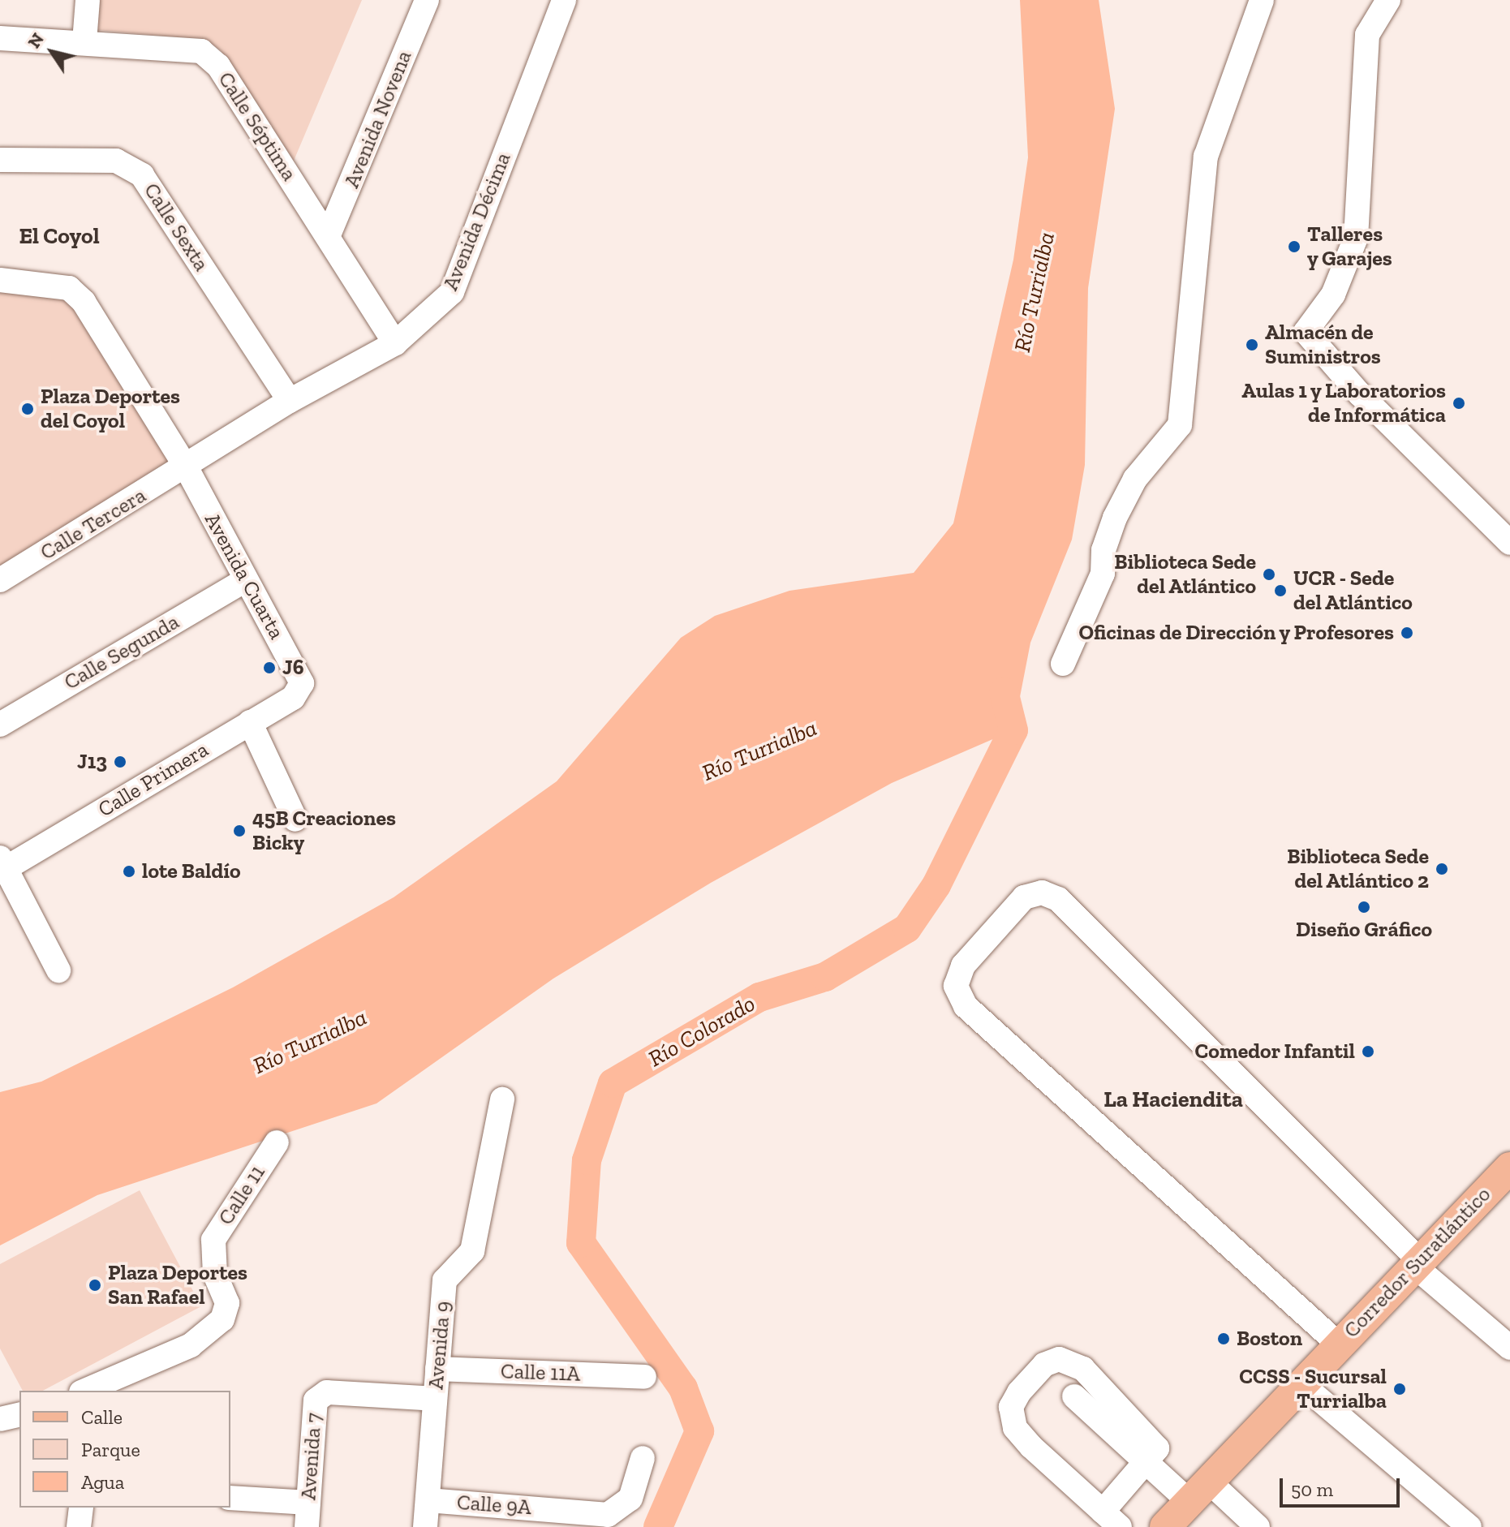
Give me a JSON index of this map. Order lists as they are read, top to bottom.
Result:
{
  "streets": {
    "main road": ["Corredor Suratlántico"],
    "street": [
      "Avenida Novena",
      "Calle Séptima",
      "Avenida Décima",
      "Calle Sexta",
      "Calle Tercera",
      "Avenida Cuarta",
      "Calle Segunda",
      "Calle Primera",
      "Calle 11",
      "Avenida 9",
      "Calle 11A",
      "Avenida 7",
      "Calle 9A"
    ]
  },
  "crossings": [
    ["Avenida Novena", "Calle Séptima"],
    ["Calle Séptima", "Avenida Décima"],
    ["Avenida Décima", "Calle Sexta"],
    ["Avenida Décima", "Calle Tercera"],
    ["Avenida Décima", "Avenida Cuarta"],
    ["Calle Tercera", "Avenida Cuarta"],
    ["Avenida Cuarta", "Calle Segunda"],
    ["Avenida Cuarta", "Calle Primera"],
    ["Avenida 9", "Calle 11A"],
    ["Avenida 9", "Avenida 7"],
    ["Avenida 9", "Calle 9A"]
  ],
  "districts": ["El Coyol", "La Haciendita"],
  "water": ["Río Turrialba", "Río Colorado"],
  "places": [
    "Talleres y Garajes",
    "Almacén de Suministros",
    "Aulas 1 y Laboratorios de Informática",
    "Plaza Deportes del Coyol",
    "Biblioteca Sede del Atlántico",
    "UCR - Sede del Atlántico",
    "Oficinas de Dirección y Profesores",
    "J6",
    "J13",
    "45B Creaciones Bicky",
    "Biblioteca Sede del Atlántico 2",
    "lote Baldío",
    "Diseño Gráfico",
    "Comedor Infantil",
    "Plaza Deportes San Rafael",
    "Boston",
    "CCSS - Sucursal Turrialba"
  ],
  "legend": ["Calle", "Parque", "Agua"],
  "scale_bar": "50 m",
  "north": "top left"
}
